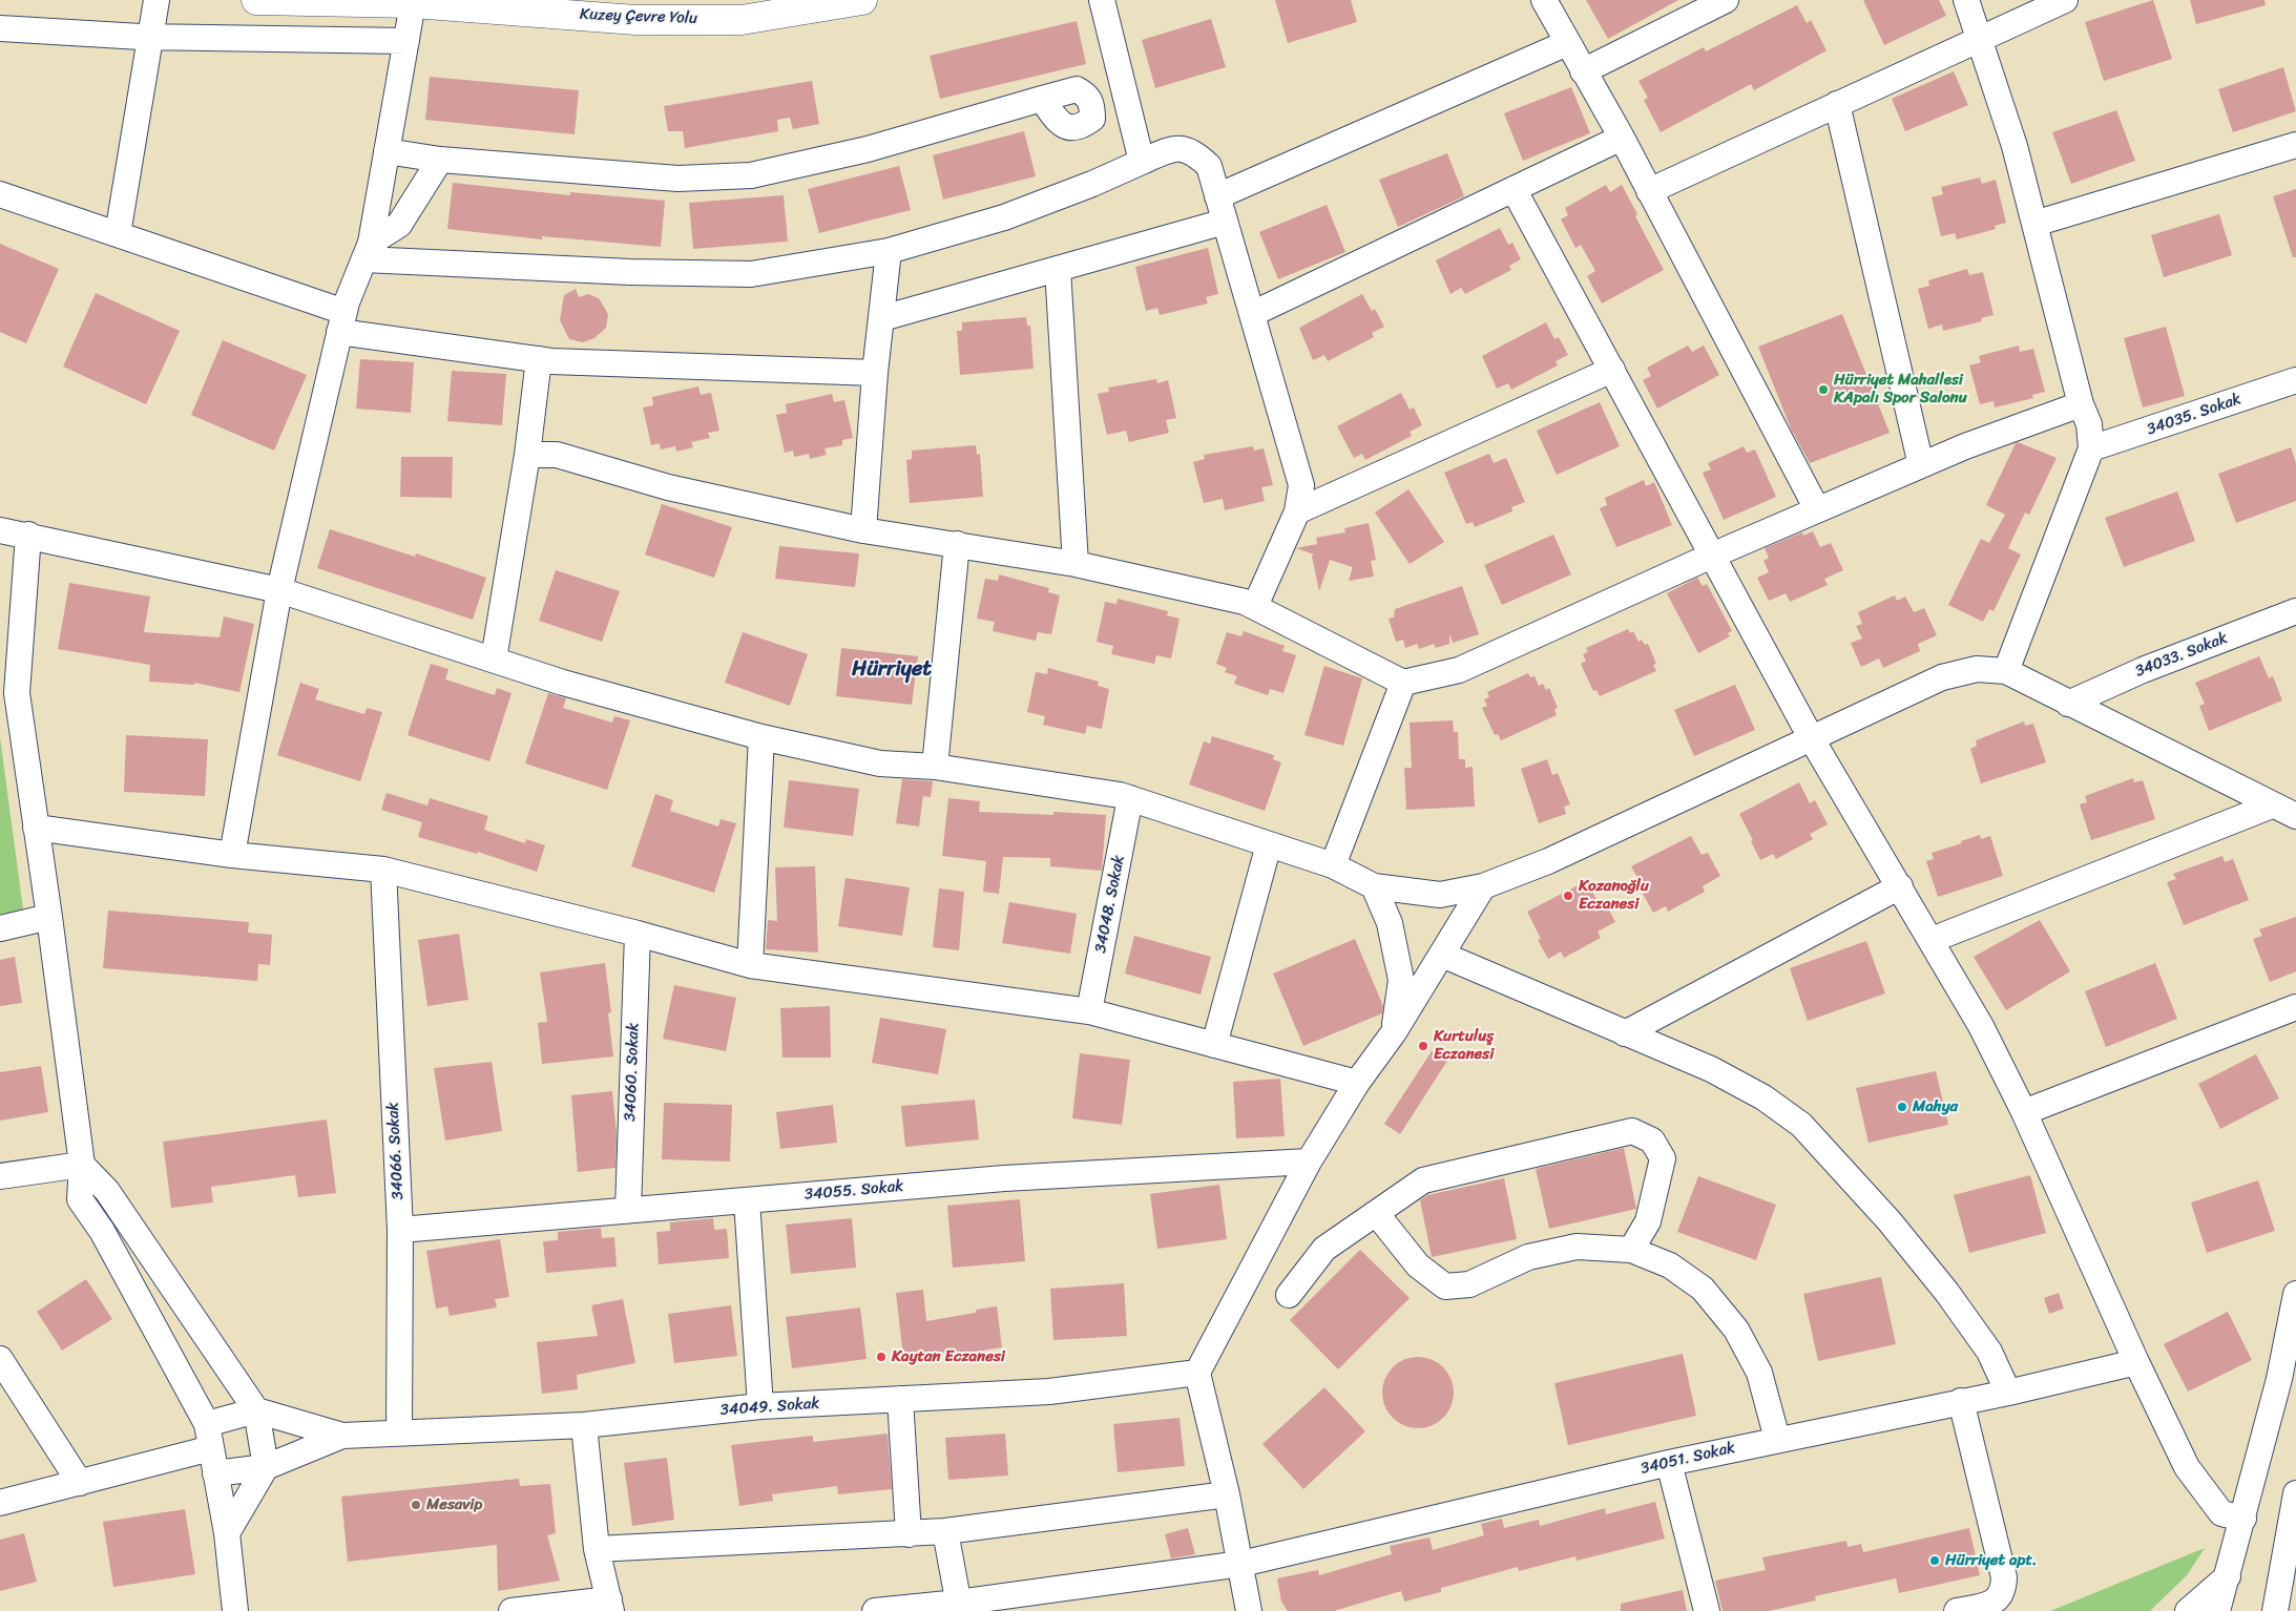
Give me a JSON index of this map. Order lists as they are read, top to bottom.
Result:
{
  "streets": {
    "main road": ["Kuzey Çevre Yolu"],
    "street": [
      "34035. Sokak",
      "34033. Sokak",
      "34048. Sokak",
      "34060. Sokak",
      "34066. Sokak",
      "34055. Sokak",
      "34049. Sokak",
      "34051. Sokak"
    ]
  },
  "crossings": [
    ["34060. Sokak", "34055. Sokak"],
    ["34066. Sokak", "34055. Sokak"],
    ["34066. Sokak", "34049. Sokak"]
  ],
  "districts": ["Hürriyet"],
  "places": [
    "Hürriyet Mahallesi KApalı Spor Salonu",
    "Kozanoğlu Eczanesi",
    "Kurtuluş Eczanesi",
    "Mahya",
    "Kaytan Eczanesi",
    "Mesavip",
    "Hürriyet apt."
  ]
}
